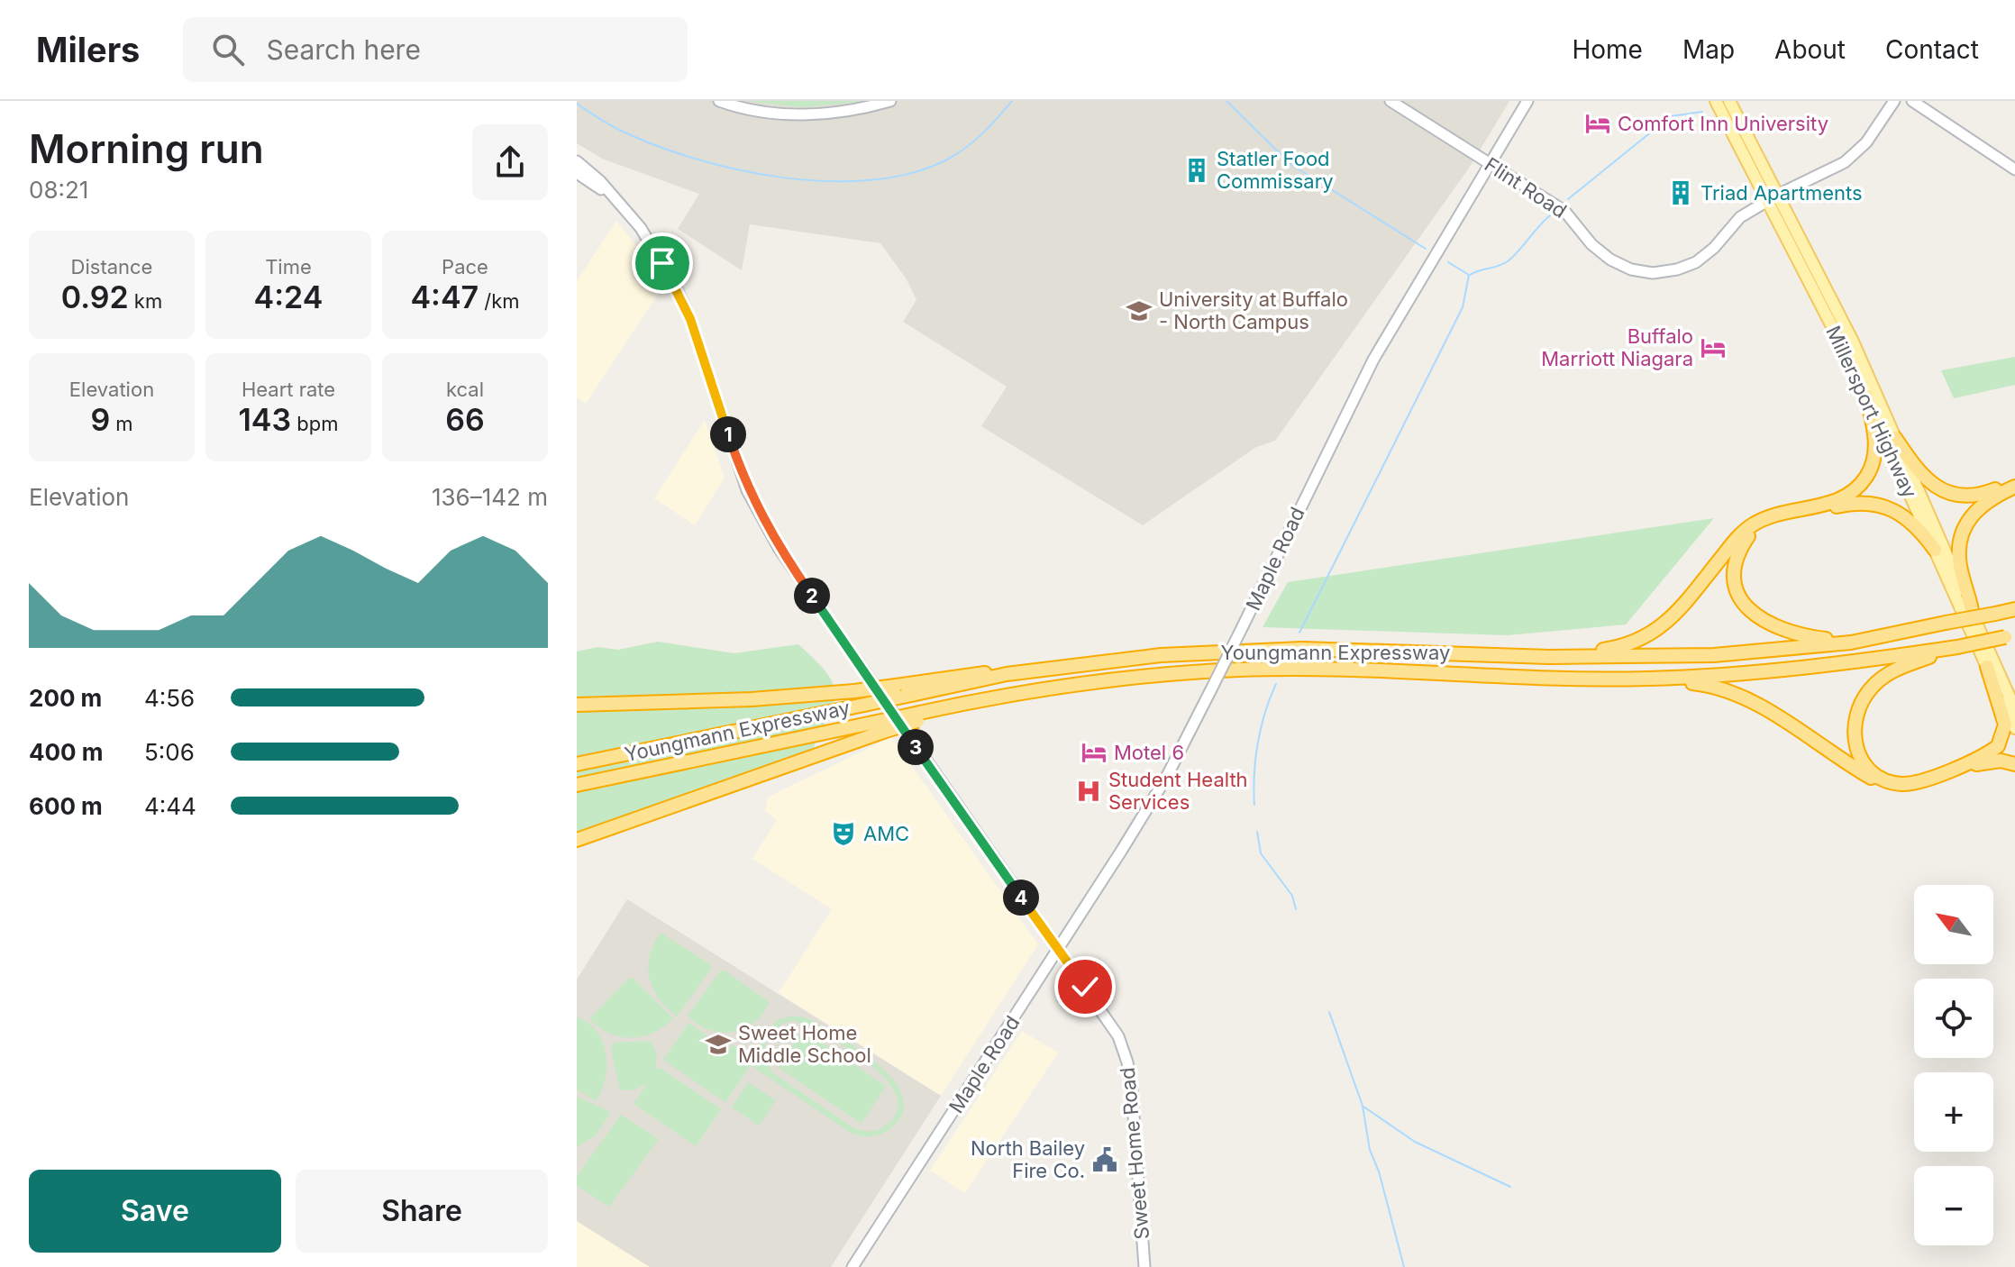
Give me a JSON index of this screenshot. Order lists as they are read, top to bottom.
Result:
{
  "streets": {
    "highway": ["Youngmann Expressway"],
    "main road": [
      "Flint Road",
      "Millersport Highway",
      "Maple Road",
      "Sweet Home Road"
    ]
  },
  "crossings": [
    ["Flint Road", "Millersport Highway"],
    ["Flint Road", "Maple Road"],
    ["Maple Road", "Sweet Home Road"]
  ],
  "places": {
    "hotel": ["Comfort Inn University", "Buffalo Marriott Niagara", "Motel 6"],
    "building": ["Statler Food Commissary", "Triad Apartments"],
    "school or university": ["University at Buffalo - North Campus", "Sweet Home Middle School"],
    "hospital": ["Student Health Services"],
    "theatre": ["AMC"],
    "public building": ["North Bailey Fire Co."]
  },
  "north": "top left",
  "page": {
    "header": "Milers",
    "search": "Search here",
    "nav": [
      "Home",
      "Map",
      "About",
      "Contact"
    ],
    "heading": ["Morning run", "08:21"],
    "stats": [
      ["Distance", "0.92 km"],
      ["Time", "4:24"],
      ["Pace", "4:47 /km"],
      ["Elevation", "9 m"],
      ["Heart rate", "143 bpm"],
      ["kcal", "66"]
    ],
    "pins": [
      "1",
      "2",
      "3",
      "4"
    ],
    "chart": ["Elevation", "136–142 m"],
    "list": [
      {
        "name": "200 m",
        "note": "4:56"
      },
      {
        "name": "400 m",
        "note": "5:06"
      },
      {
        "name": "600 m",
        "note": "4:44"
      }
    ],
    "map_buttons": ["+", "−"],
    "buttons": ["Save", "Share"]
  }
}
